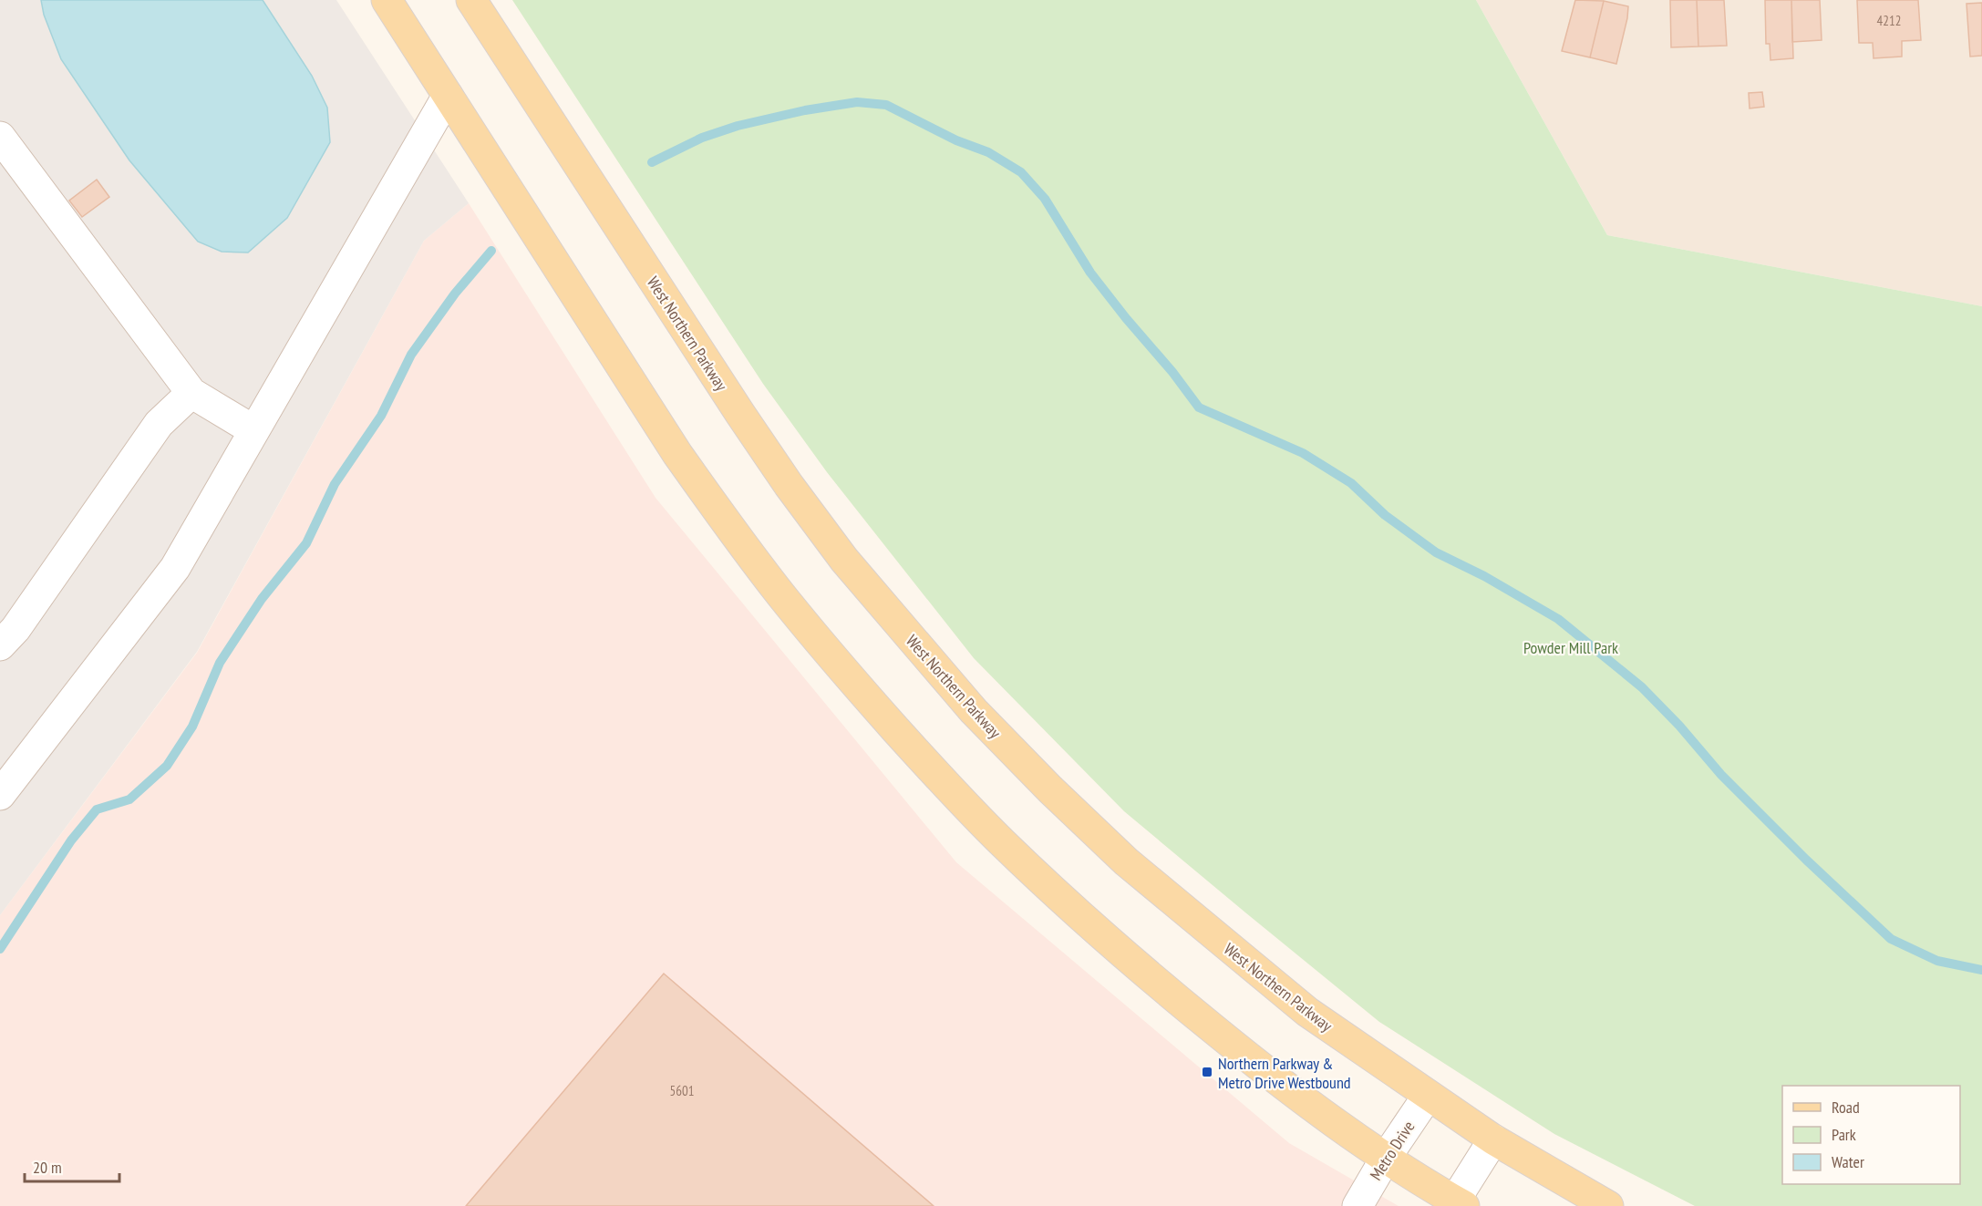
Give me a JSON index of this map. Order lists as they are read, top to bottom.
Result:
{
  "streets": {
    "main road": ["West Northern Parkway"],
    "street": ["Metro Drive"]
  },
  "crossings": [
    ["West Northern Parkway", "Metro Drive"]
  ],
  "parks": ["Powder Mill Park"],
  "places": {
    "transit": ["Northern Parkway & Metro Drive Westbound"]
  },
  "house_numbers": ["4212", "5601"],
  "legend": ["Road", "Park", "Water"],
  "scale_bar": "20 m"
}
